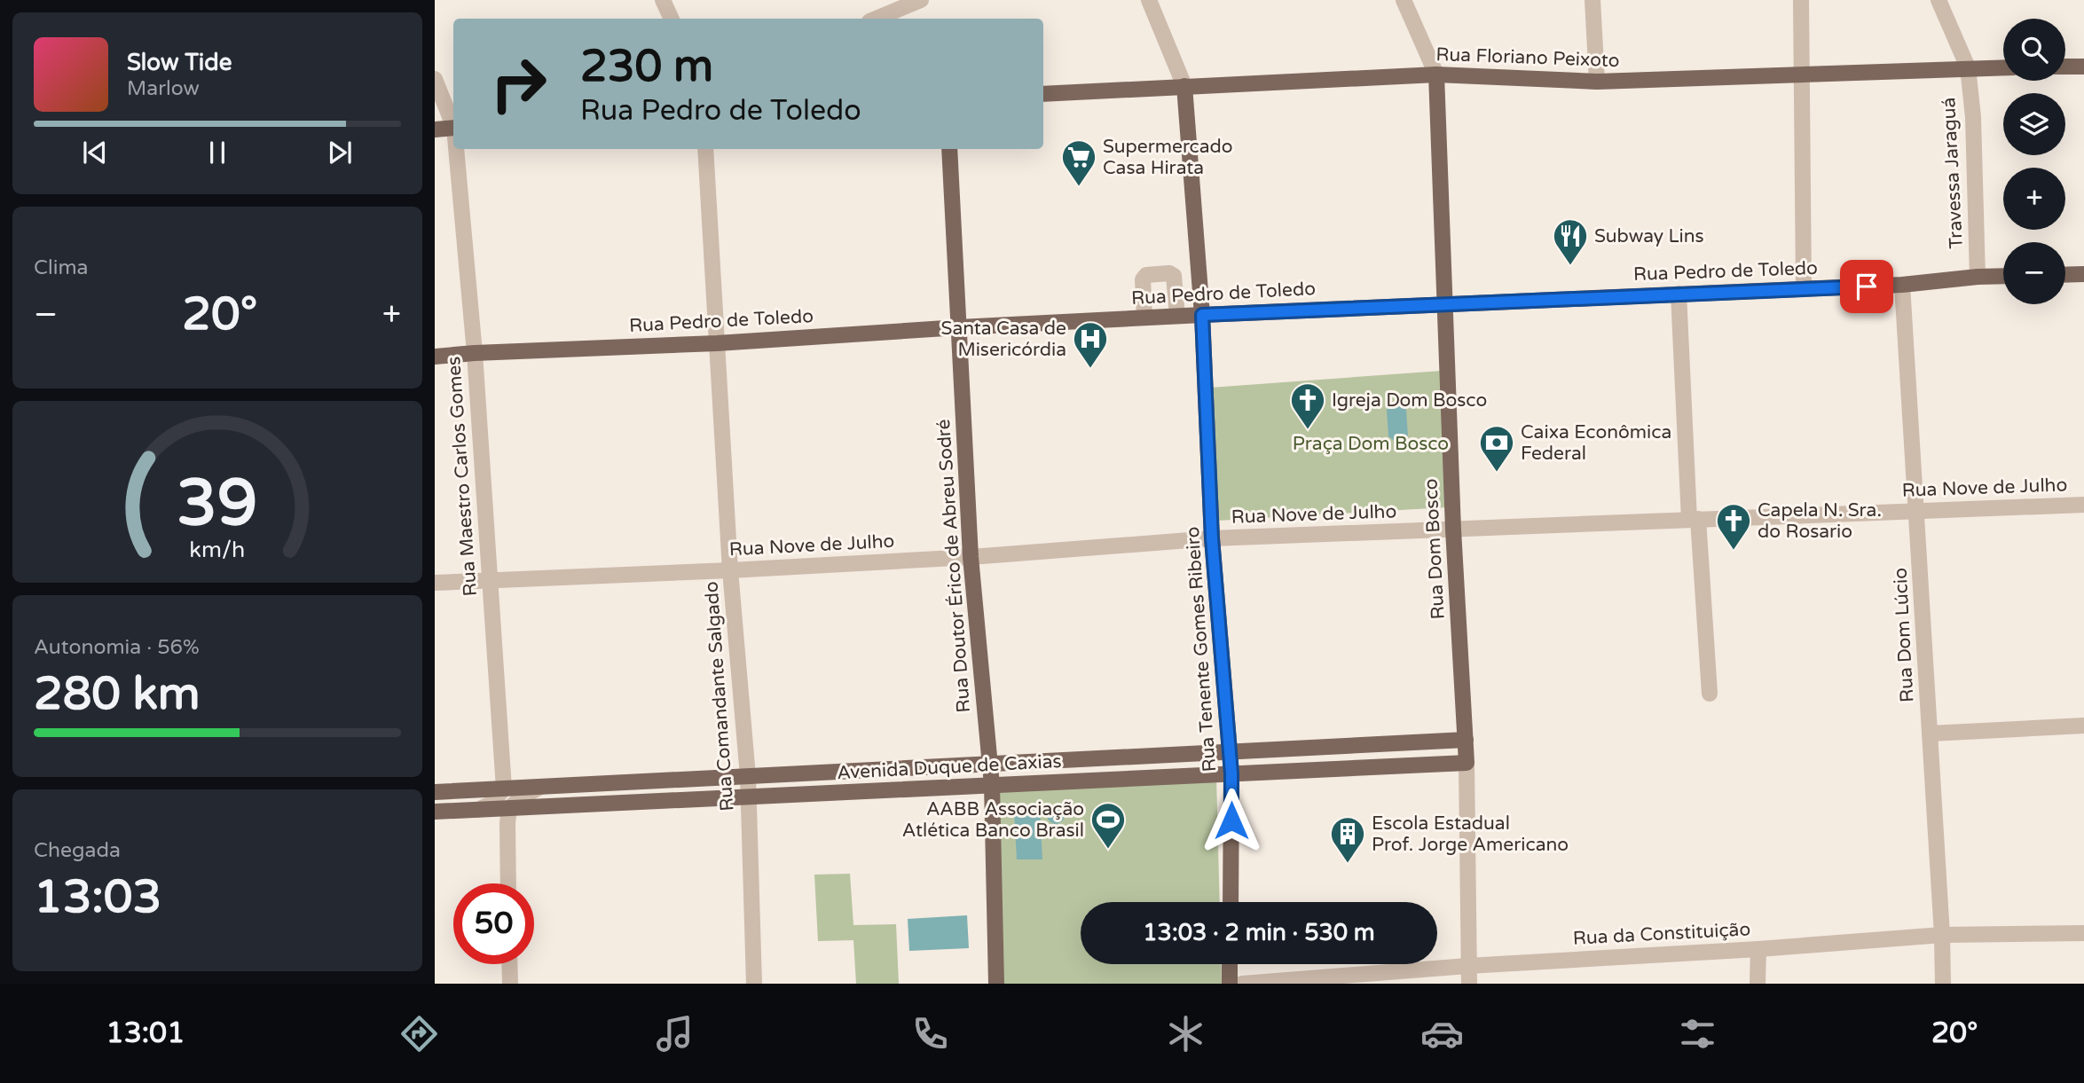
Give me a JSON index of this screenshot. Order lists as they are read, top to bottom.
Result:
{
  "streets": {
    "main road": [
      "Rua Floriano Peixoto",
      "Rua Pedro de Toledo",
      "Rua Dom Bosco",
      "Rua Doutor Érico de Abreu Sodré",
      "Rua Tenente Gomes Ribeiro",
      "Avenida Duque de Caxias"
    ],
    "street": [
      "Travessa Jaraguá",
      "Rua Maestro Carlos Gomes",
      "Rua Nove de Julho",
      "Rua Dom Lúcio",
      "Rua Comandante Salgado",
      "Rua da Constituição"
    ]
  },
  "crossings": [
    ["Rua Floriano Peixoto", "Travessa Jaraguá"],
    ["Rua Floriano Peixoto", "Rua Dom Bosco"],
    ["Rua Floriano Peixoto", "Rua Tenente Gomes Ribeiro"],
    ["Travessa Jaraguá", "Rua Pedro de Toledo"],
    ["Rua Pedro de Toledo", "Rua Maestro Carlos Gomes"],
    ["Rua Pedro de Toledo", "Rua Dom Bosco"],
    ["Rua Pedro de Toledo", "Rua Doutor Érico de Abreu Sodré"],
    ["Rua Pedro de Toledo", "Rua Dom Lúcio"],
    ["Rua Pedro de Toledo", "Rua Tenente Gomes Ribeiro"],
    ["Rua Pedro de Toledo", "Rua Comandante Salgado"],
    ["Rua Maestro Carlos Gomes", "Rua Nove de Julho"],
    ["Rua Maestro Carlos Gomes", "Avenida Duque de Caxias"],
    ["Rua Nove de Julho", "Rua Dom Bosco"],
    ["Rua Nove de Julho", "Rua Doutor Érico de Abreu Sodré"],
    ["Rua Nove de Julho", "Rua Dom Lúcio"],
    ["Rua Nove de Julho", "Rua Tenente Gomes Ribeiro"],
    ["Rua Nove de Julho", "Rua Comandante Salgado"],
    ["Rua Dom Bosco", "Avenida Duque de Caxias"],
    ["Rua Dom Bosco", "Rua da Constituição"],
    ["Rua Doutor Érico de Abreu Sodré", "Avenida Duque de Caxias"],
    ["Rua Dom Lúcio", "Rua da Constituição"],
    ["Rua Tenente Gomes Ribeiro", "Avenida Duque de Caxias"],
    ["Rua Comandante Salgado", "Avenida Duque de Caxias"]
  ],
  "parks": ["Praça Dom Bosco"],
  "places": {
    "supermarket": ["Supermercado Casa Hirata"],
    "restaurant": ["Subway Lins"],
    "hospital": ["Santa Casa de Misericórdia"],
    "church": ["Igreja Dom Bosco", "Capela N. Sra. do Rosario"],
    "bank": ["Caixa Econômica Federal"],
    "sports": ["AABB Associação Atlética Banco Brasil"],
    "building": ["Escola Estadual Prof. Jorge Americano"]
  },
  "page": {
    "map_buttons": ["+", "−"],
    "turn": ["230 m", "Rua Pedro de Toledo"],
    "song": ["Slow Tide", "Marlow"],
    "tile": [
      "Clima",
      ["Autonomia · 56%", "280 km"],
      ["Chegada", "13:03"]
    ],
    "heat": ["−", "20°", "+"],
    "limit": "50",
    "trip": "13:03 · 2 min · 530 m",
    "tabs": ["13:01", "20°"],
    "gauge": ["39", "km/h"]
  }
}
